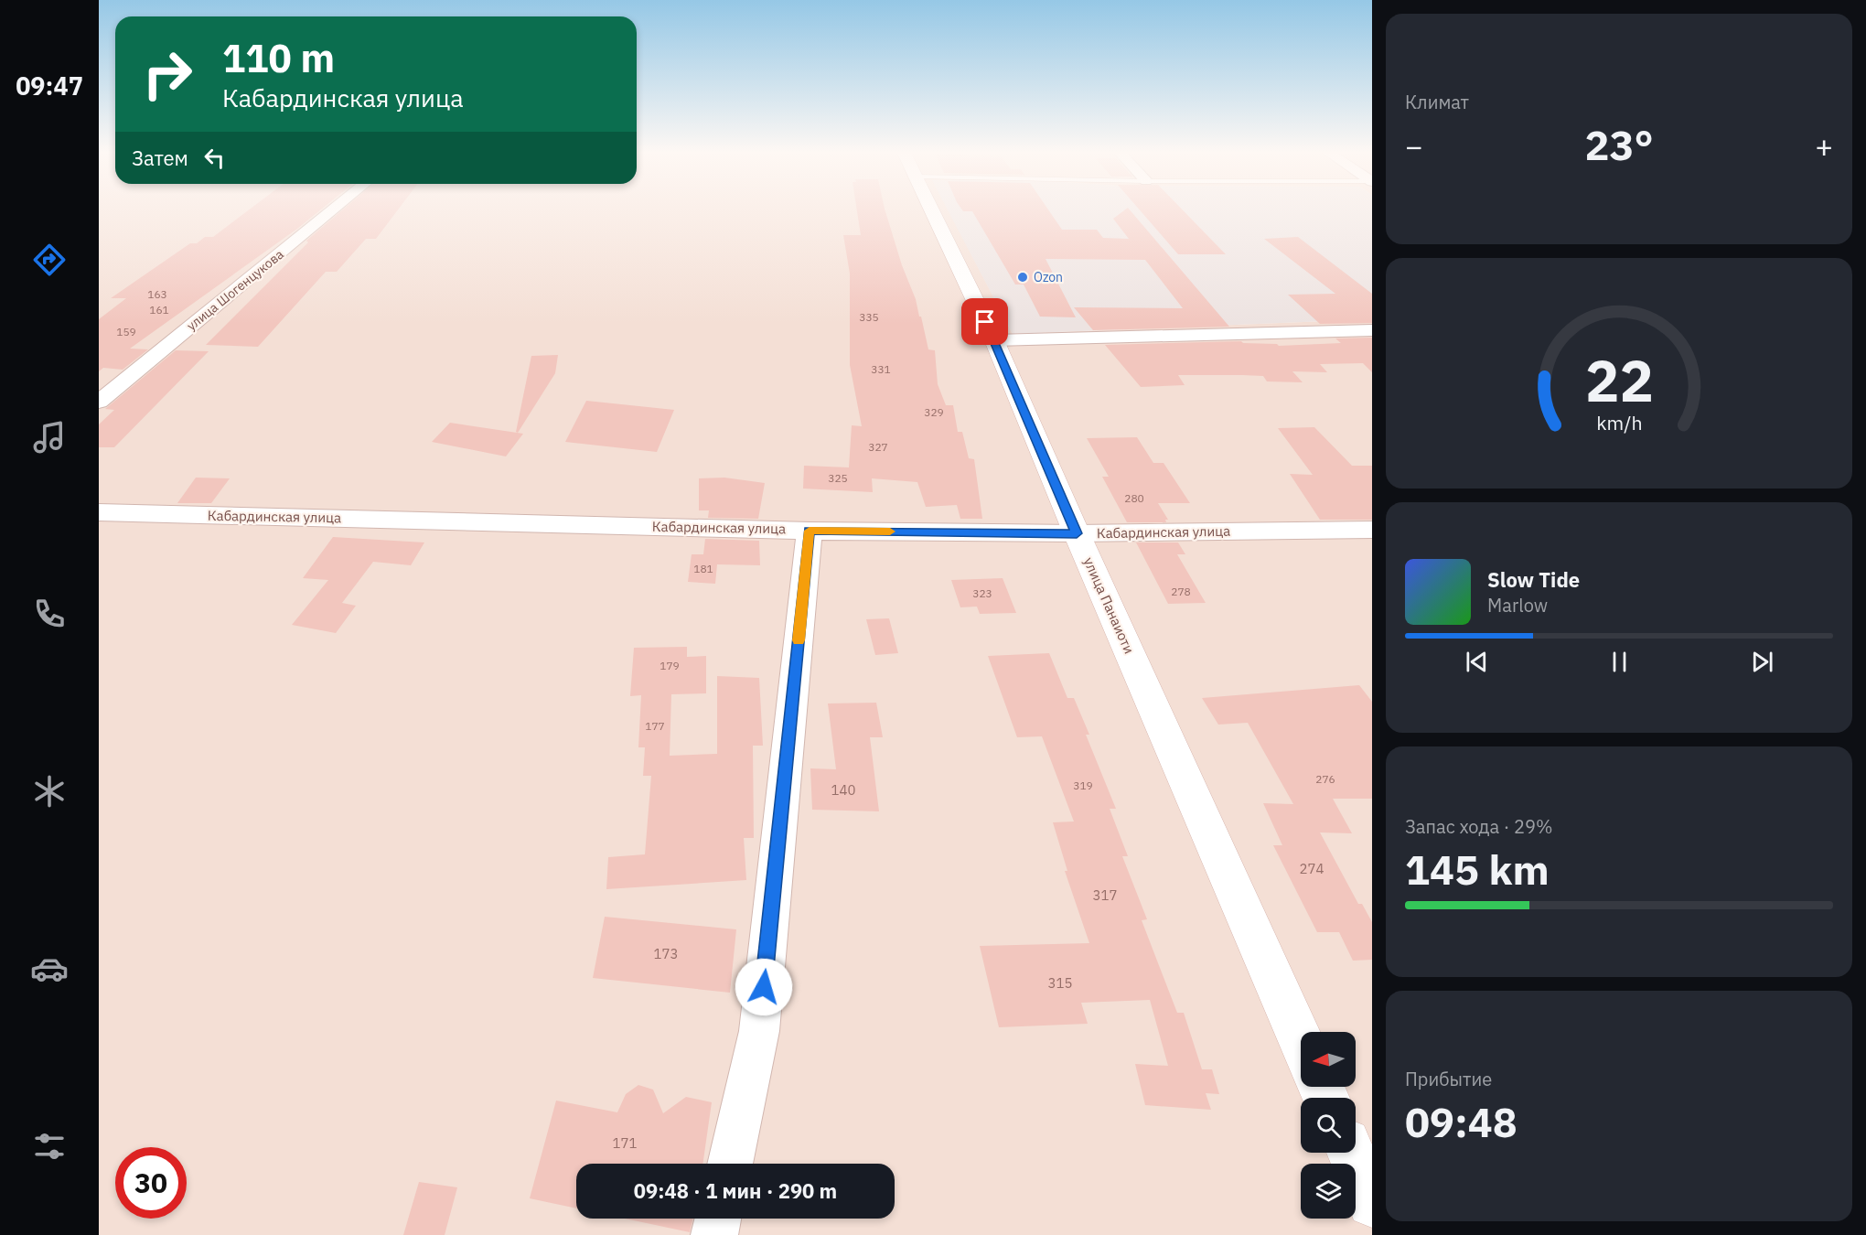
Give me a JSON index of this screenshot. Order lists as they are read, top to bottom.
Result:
{
  "streets": {
    "street": ["улица Шогенцукова", "Кабардинская улица", "улица Панаиоти"]
  },
  "crossings": [
    ["Кабардинская улица", "улица Панаиоти"]
  ],
  "places": ["Ozon"],
  "house_numbers": [
    "163",
    "161",
    "335",
    "159",
    "331",
    "329",
    "327",
    "325",
    "280",
    "181",
    "278",
    "323",
    "179",
    "177",
    "276",
    "319",
    "140",
    "274",
    "317",
    "173",
    "315",
    "171"
  ],
  "north": "left",
  "page": {
    "tabs": "09:47",
    "tile": [
      "Климат",
      ["Запас хода · 29%", "145 km"],
      ["Прибытие", "09:48"]
    ],
    "turn": ["110 m", "Кабардинская улица"],
    "heat": ["−", "23°", "+"],
    "then": "Затем",
    "song": ["Slow Tide", "Marlow"],
    "limit": "30",
    "trip": "09:48 · 1 мин · 290 m",
    "gauge": ["22", "km/h"]
  }
}
